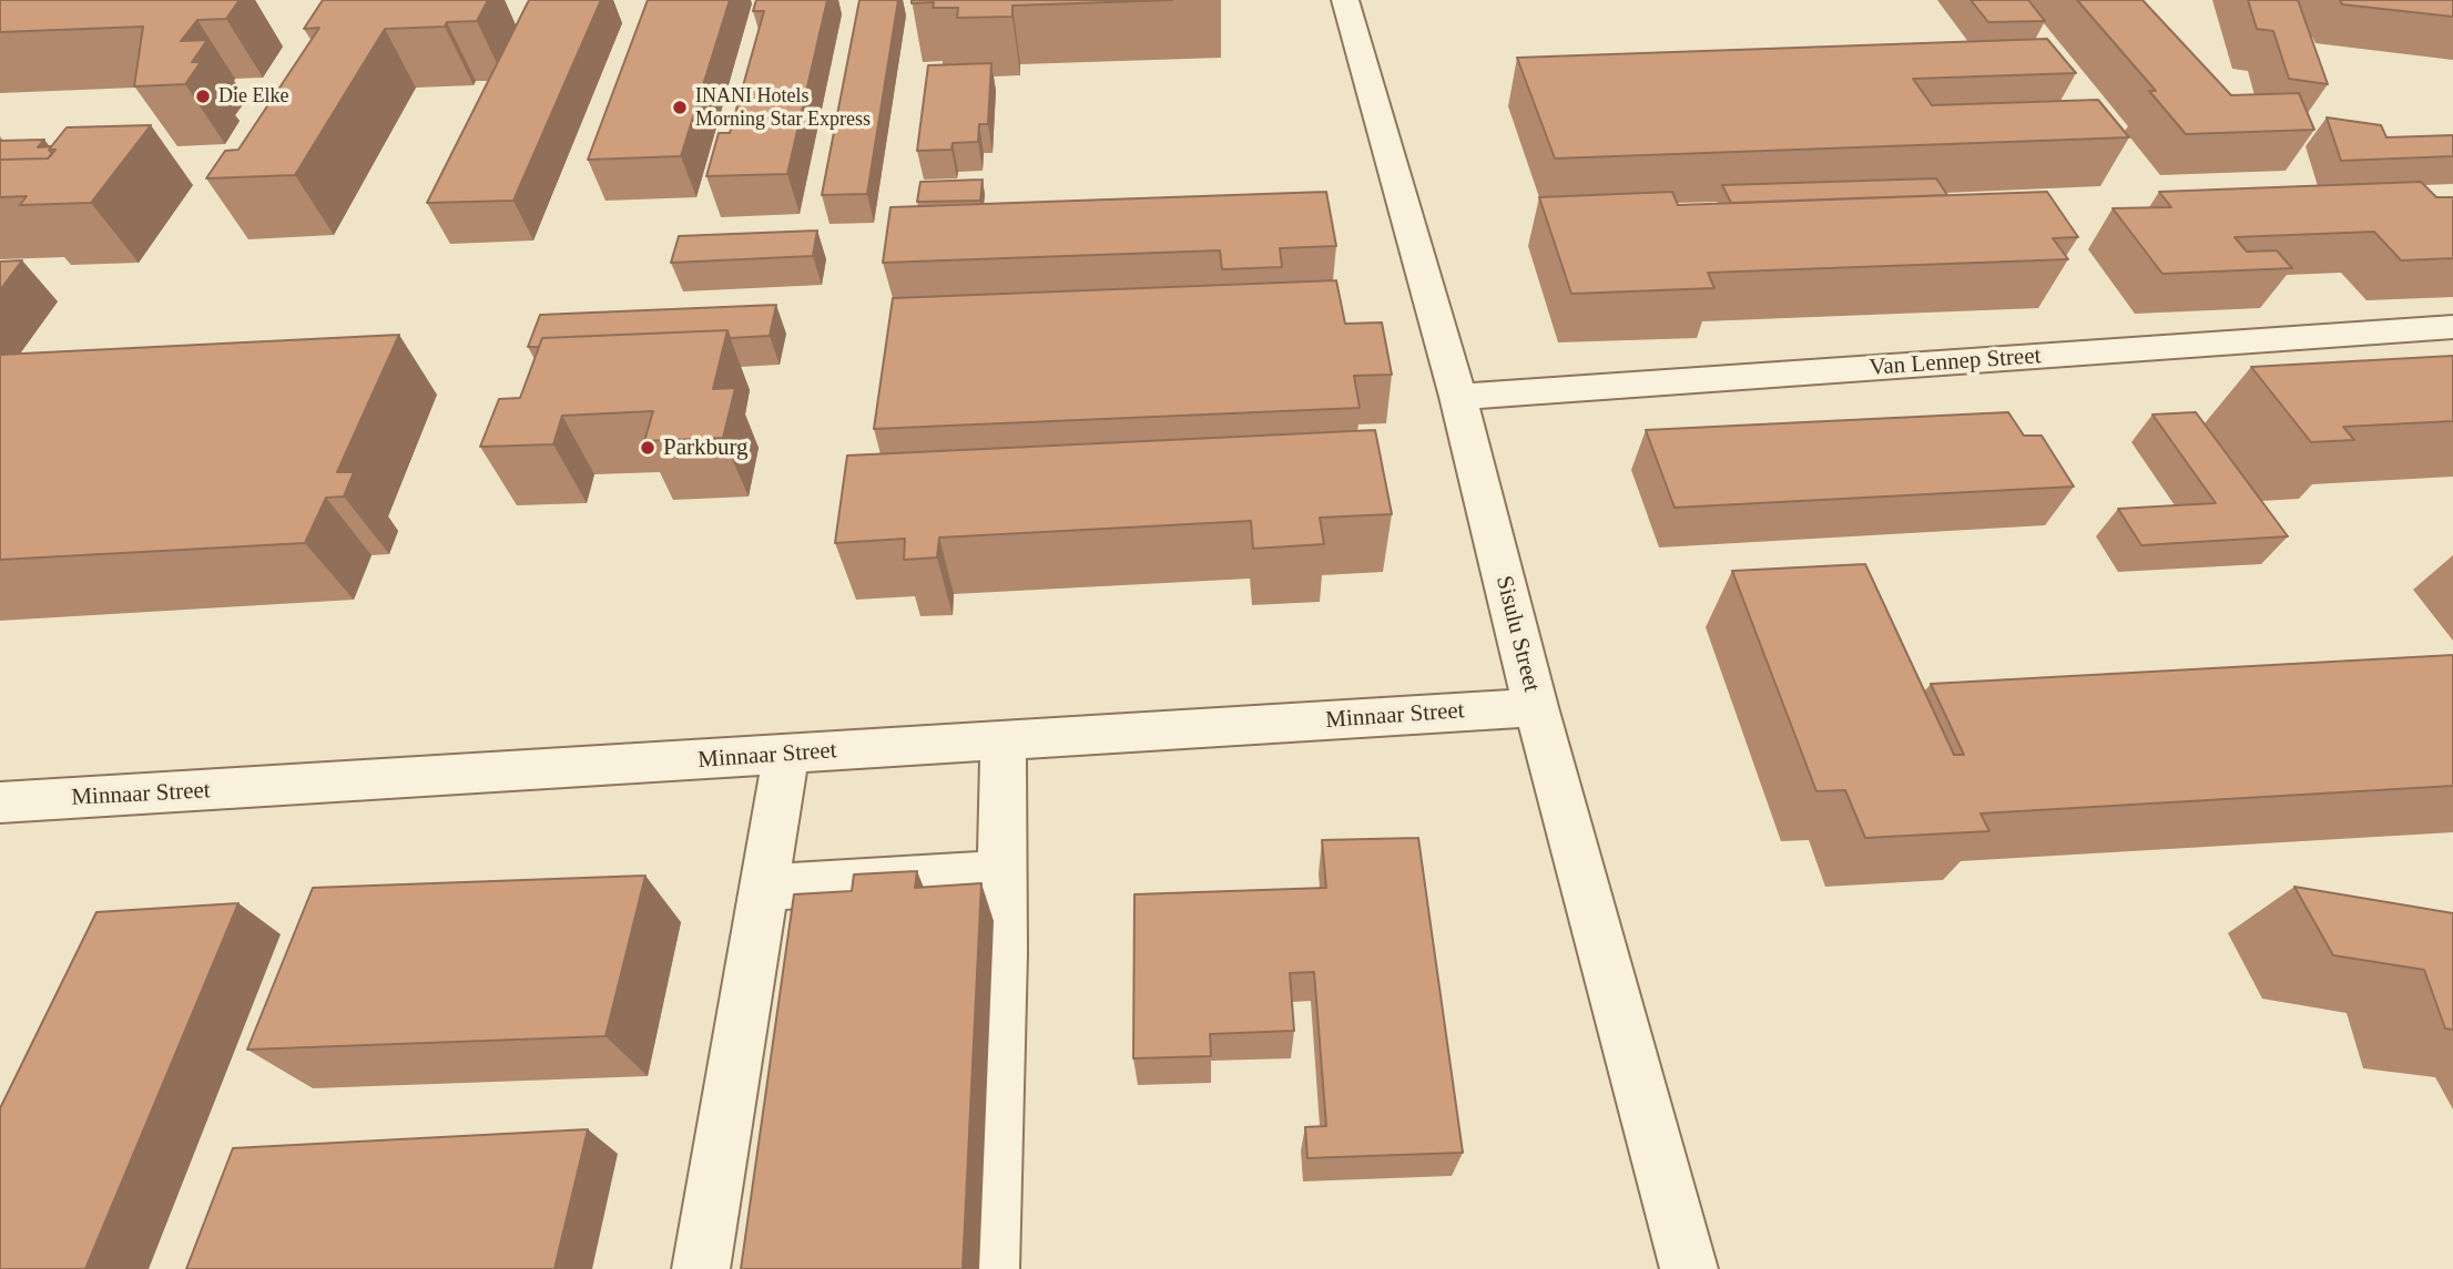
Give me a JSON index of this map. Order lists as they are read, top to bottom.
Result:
{
  "streets": {
    "street": ["Van Lennep Street", "Sisulu Street", "Minnaar Street"]
  },
  "crossings": [
    ["Van Lennep Street", "Sisulu Street"],
    ["Sisulu Street", "Minnaar Street"]
  ],
  "places": ["Die Elke", "INANI Hotels Morning Star Express", "Parkburg"]
}
